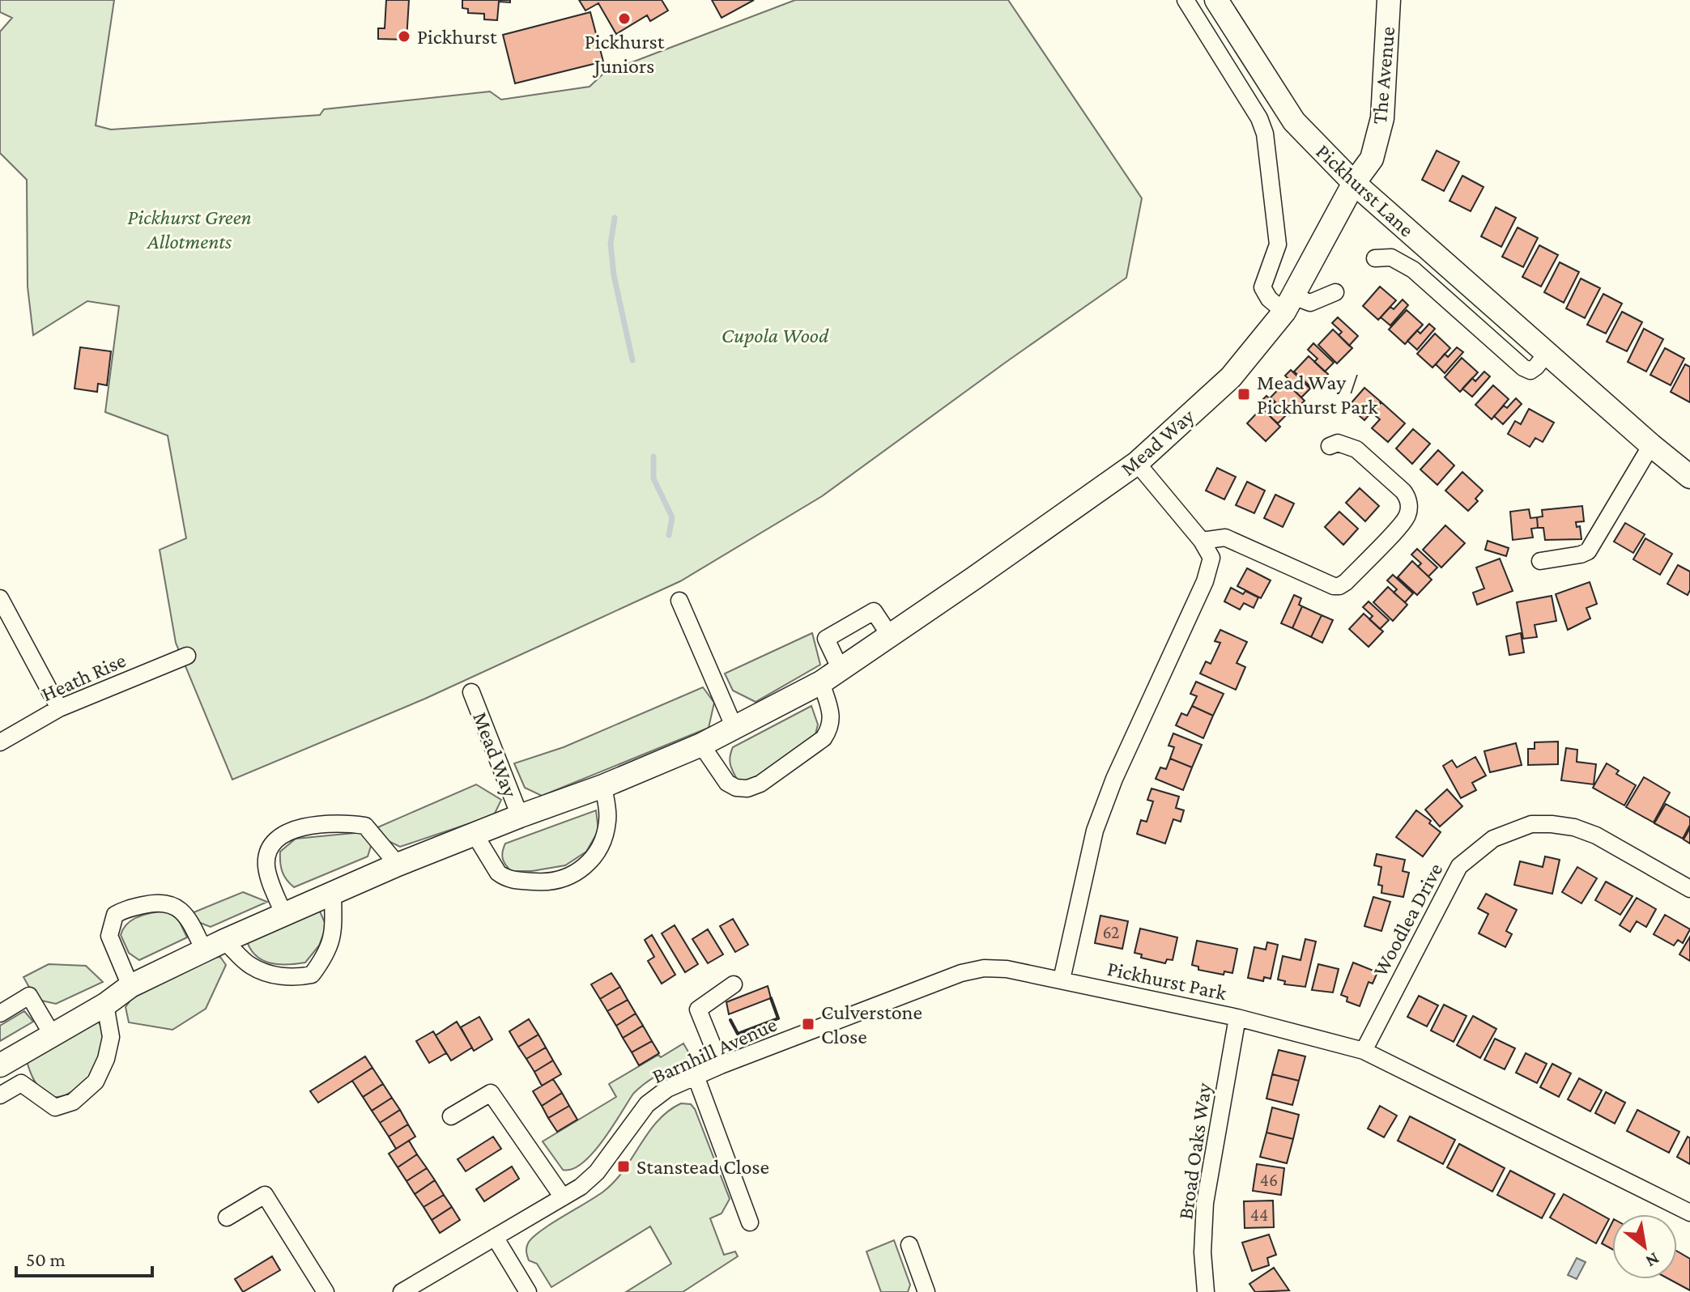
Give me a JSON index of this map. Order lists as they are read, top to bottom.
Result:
{
  "streets": {
    "street": [
      "The Avenue",
      "Pickhurst Lane",
      "Mead Way",
      "Heath Rise",
      "Woodlea Drive",
      "Pickhurst Park",
      "Barnhill Avenue",
      "Broad Oaks Way"
    ]
  },
  "crossings": [
    ["The Avenue", "Pickhurst Lane"],
    ["The Avenue", "Mead Way"],
    ["Pickhurst Lane", "Mead Way"],
    ["Woodlea Drive", "Pickhurst Park"],
    ["Pickhurst Park", "Barnhill Avenue"],
    ["Pickhurst Park", "Broad Oaks Way"]
  ],
  "parks": ["Pickhurst Green Allotments", "Cupola Wood"],
  "places": {
    "other": ["Pickhurst Juniors", "Pickhurst"],
    "transit": ["Mead Way / Pickhurst Park", "Culverstone Close", "Stanstead Close"]
  },
  "house_numbers": ["62", "46", "44"],
  "scale_bar": "50 m",
  "north": "bottom right"
}
